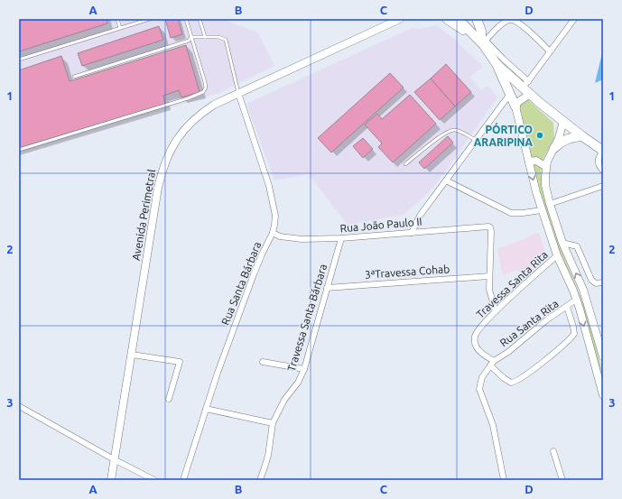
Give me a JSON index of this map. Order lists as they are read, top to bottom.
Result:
{
  "streets": {
    "main road": ["Avenida Perimetral"],
    "street": [
      "Rua João Paulo II",
      "3ªTravessa Cohab",
      "Rua Santa Bárbara",
      "Travessa Santa Rita",
      "Travessa Santa Bárbara",
      "Rua Santa Rita"
    ]
  },
  "crossings": [
    ["Avenida Perimetral", "Rua Santa Bárbara"],
    ["Rua João Paulo II", "3ªTravessa Cohab"],
    ["Rua João Paulo II", "Rua Santa Bárbara"],
    ["Rua João Paulo II", "Travessa Santa Bárbara"],
    ["3ªTravessa Cohab", "Travessa Santa Bárbara"],
    ["Travessa Santa Rita", "Rua Santa Rita"]
  ],
  "places": ["PÓRTICO ARARIPINA"],
  "grid": {
    "columns": [
      "A",
      "B",
      "C",
      "D"
    ],
    "rows": ["1", "2", "3"]
  }
}
